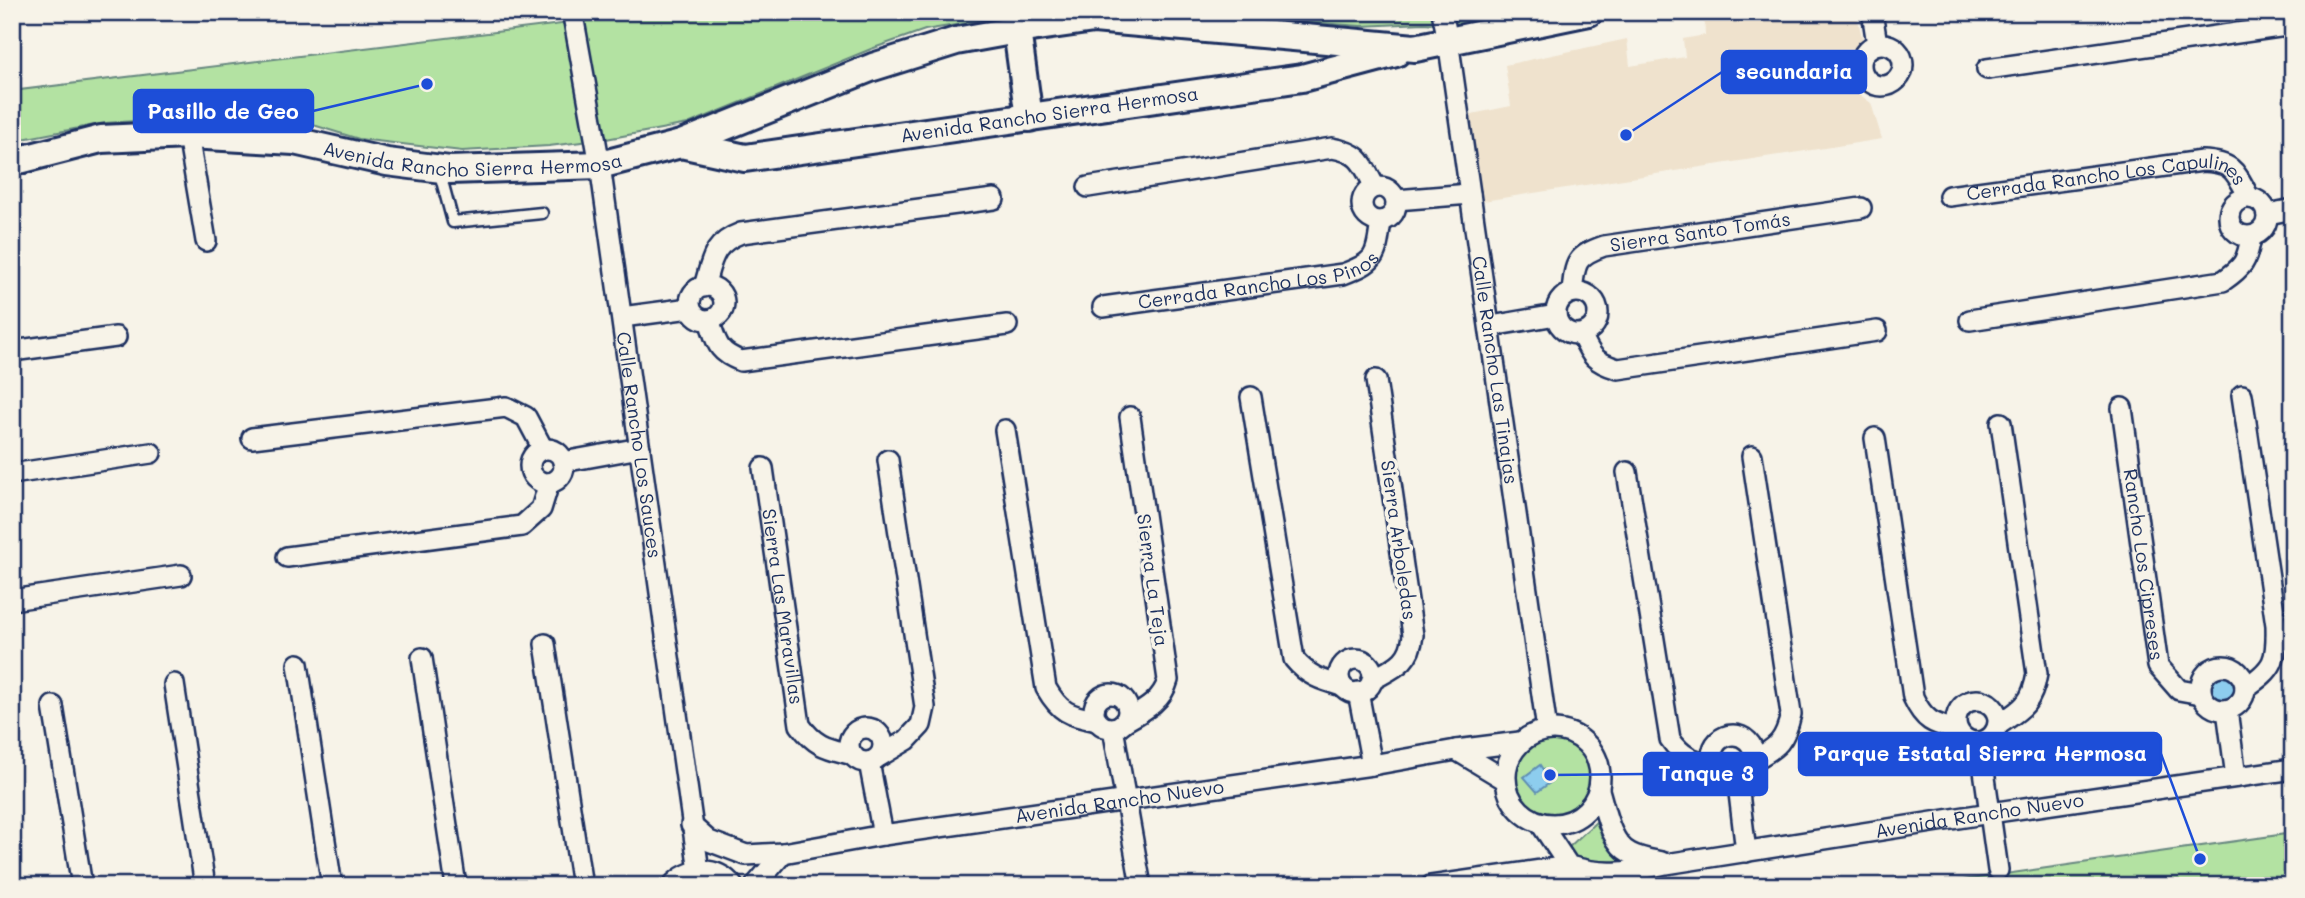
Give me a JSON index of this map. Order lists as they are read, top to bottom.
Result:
{
  "streets": {
    "street": [
      "Avenida Rancho Sierra Hermosa",
      "Cerrada Rancho Los Capulines",
      "Sierra Santo Tomás",
      "Cerrada Rancho Los Pinos",
      "Calle Rancho Las Tinajas",
      "Calle Rancho Los Sauces",
      "Sierra Arboledas",
      "Rancho Los Cipreses",
      "Sierra La Teja",
      "Sierra Las Maravillas",
      "Avenida Rancho Nuevo"
    ]
  },
  "crossings": [
    ["Avenida Rancho Sierra Hermosa", "Calle Rancho Las Tinajas"],
    ["Avenida Rancho Sierra Hermosa", "Calle Rancho Los Sauces"],
    ["Calle Rancho Las Tinajas", "Avenida Rancho Nuevo"]
  ],
  "places": [
    "Pasillo de Geo",
    "secundaria",
    "Tanque 3",
    "Parque Estatal Sierra Hermosa"
  ]
}
